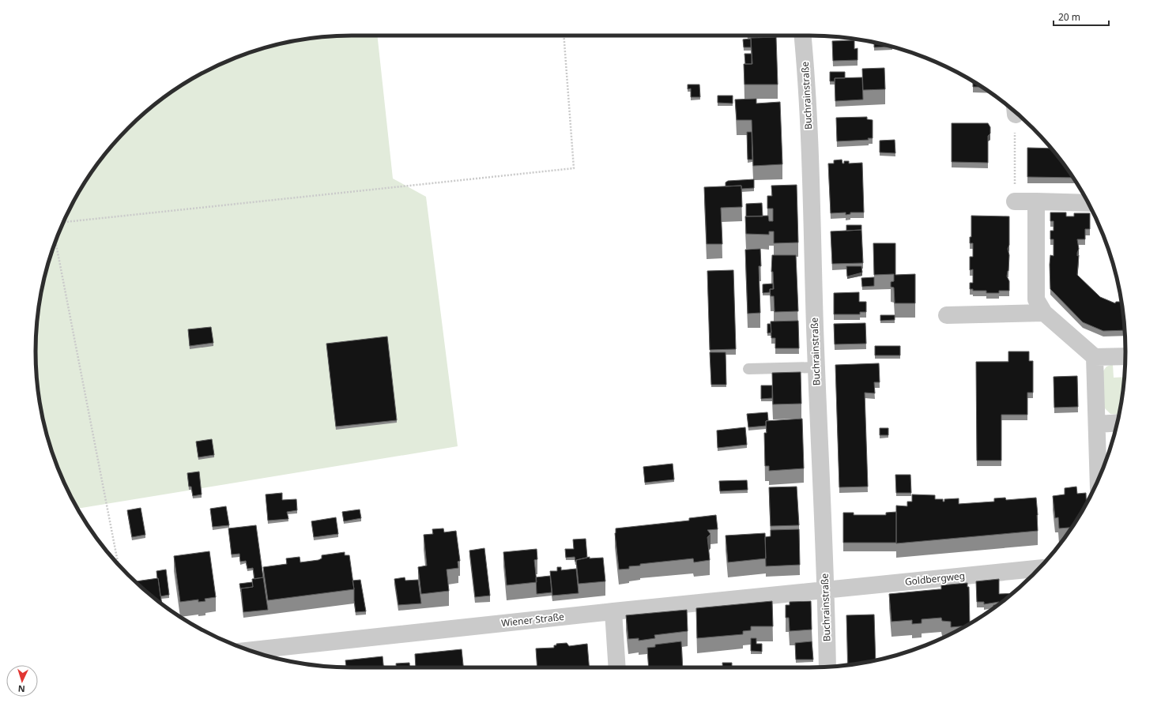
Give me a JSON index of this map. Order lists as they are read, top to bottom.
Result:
{
  "streets": {
    "street": ["Buchrainstraße", "Goldbergweg", "Wiener Straße"]
  },
  "crossings": [
    ["Buchrainstraße", "Goldbergweg"],
    ["Buchrainstraße", "Wiener Straße"],
    ["Goldbergweg", "Wiener Straße"]
  ],
  "scale_bar": "20 m",
  "north": "bottom"
}
